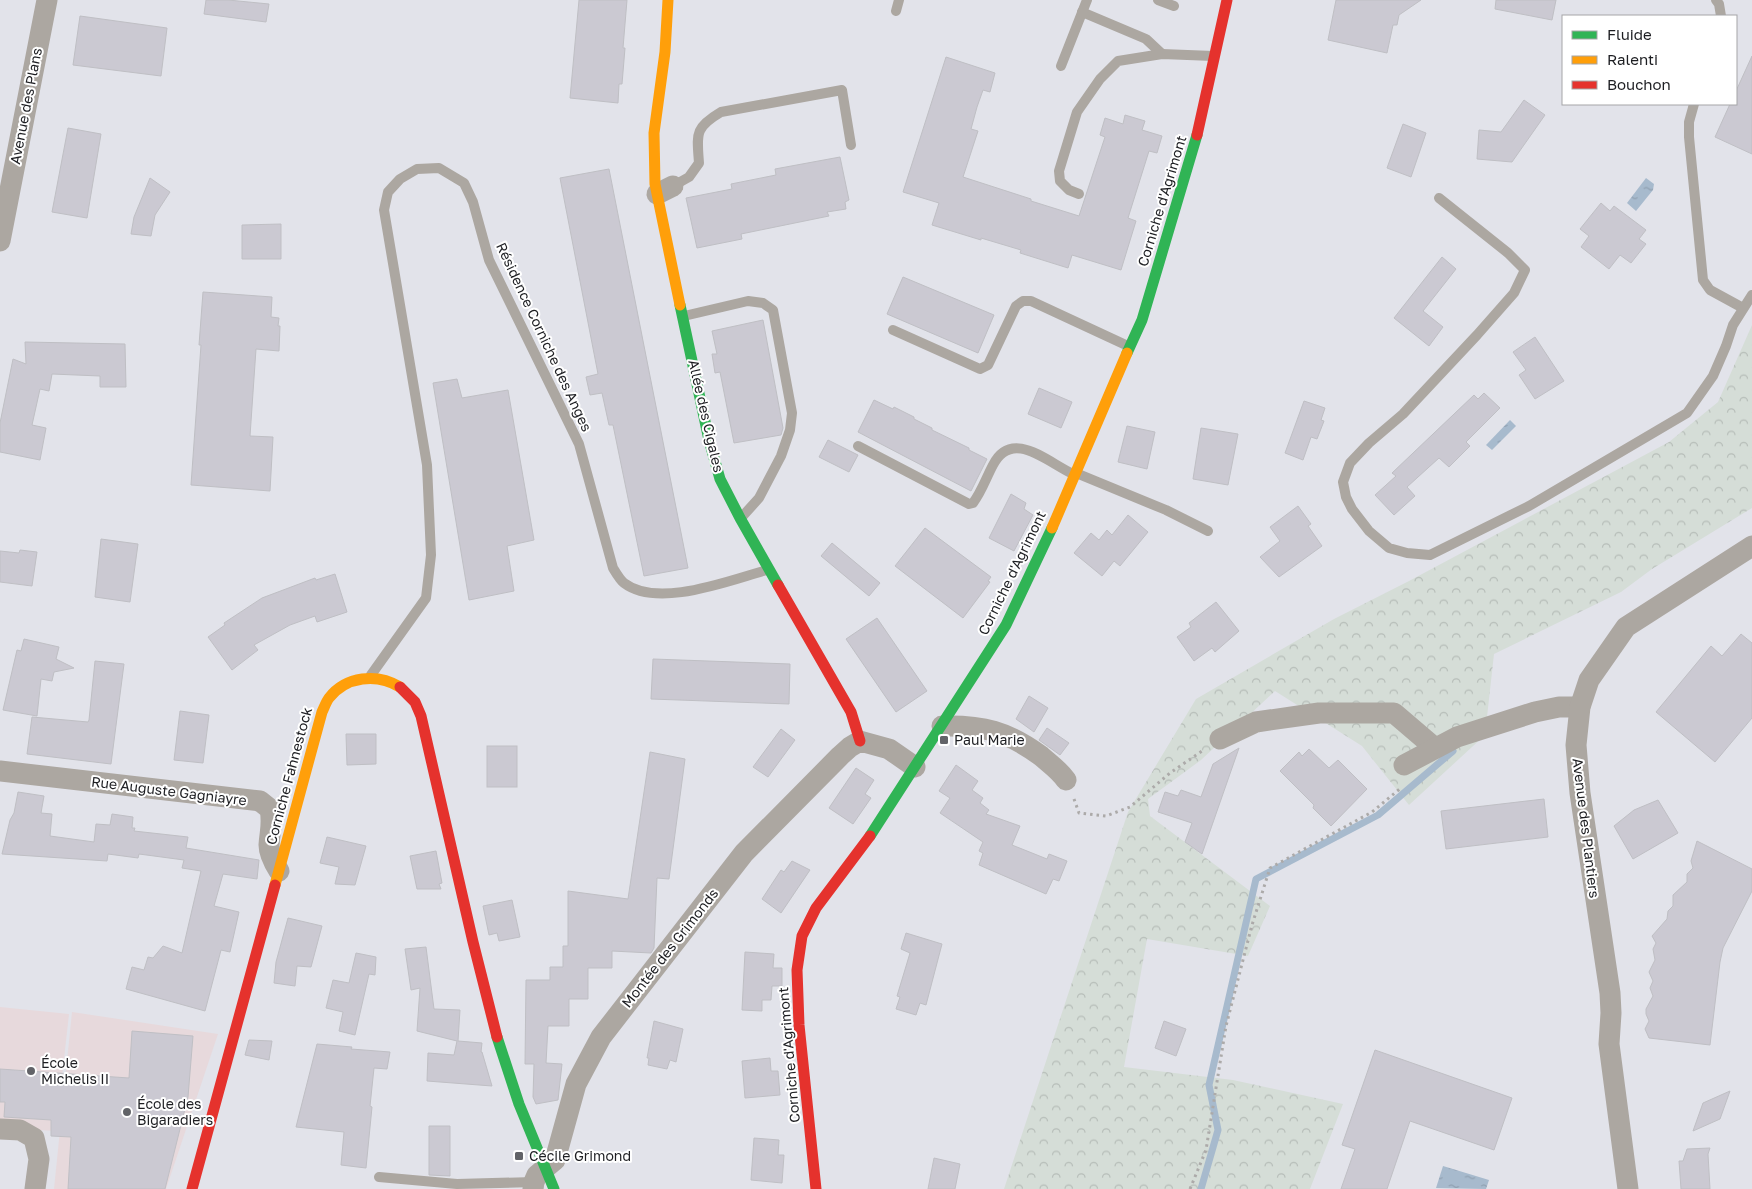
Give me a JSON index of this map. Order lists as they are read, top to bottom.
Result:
{
  "streets": {
    "street": [
      "Avenue des Plans",
      "Corniche d'Agrimont",
      "Allée des Cigales",
      "Corniche Fahnestock",
      "Rue Auguste Gagniayre",
      "Avenue des Plantiers",
      "Montée des Grimonds"
    ],
    "lane": ["Résidence Corniche des Anges"]
  },
  "crossings": [
    ["Résidence Corniche des Anges", "Allée des Cigales"],
    ["Résidence Corniche des Anges", "Corniche Fahnestock"],
    ["Allée des Cigales", "Montée des Grimonds"],
    ["Corniche Fahnestock", "Rue Auguste Gagniayre"]
  ],
  "places": {
    "transit": ["Paul Marie", "Cécile Grimond"],
    "other": ["École Michelis II", "École des Bigaradiers"]
  },
  "legend": ["Fluide", "Ralenti", "Bouchon"]
}
